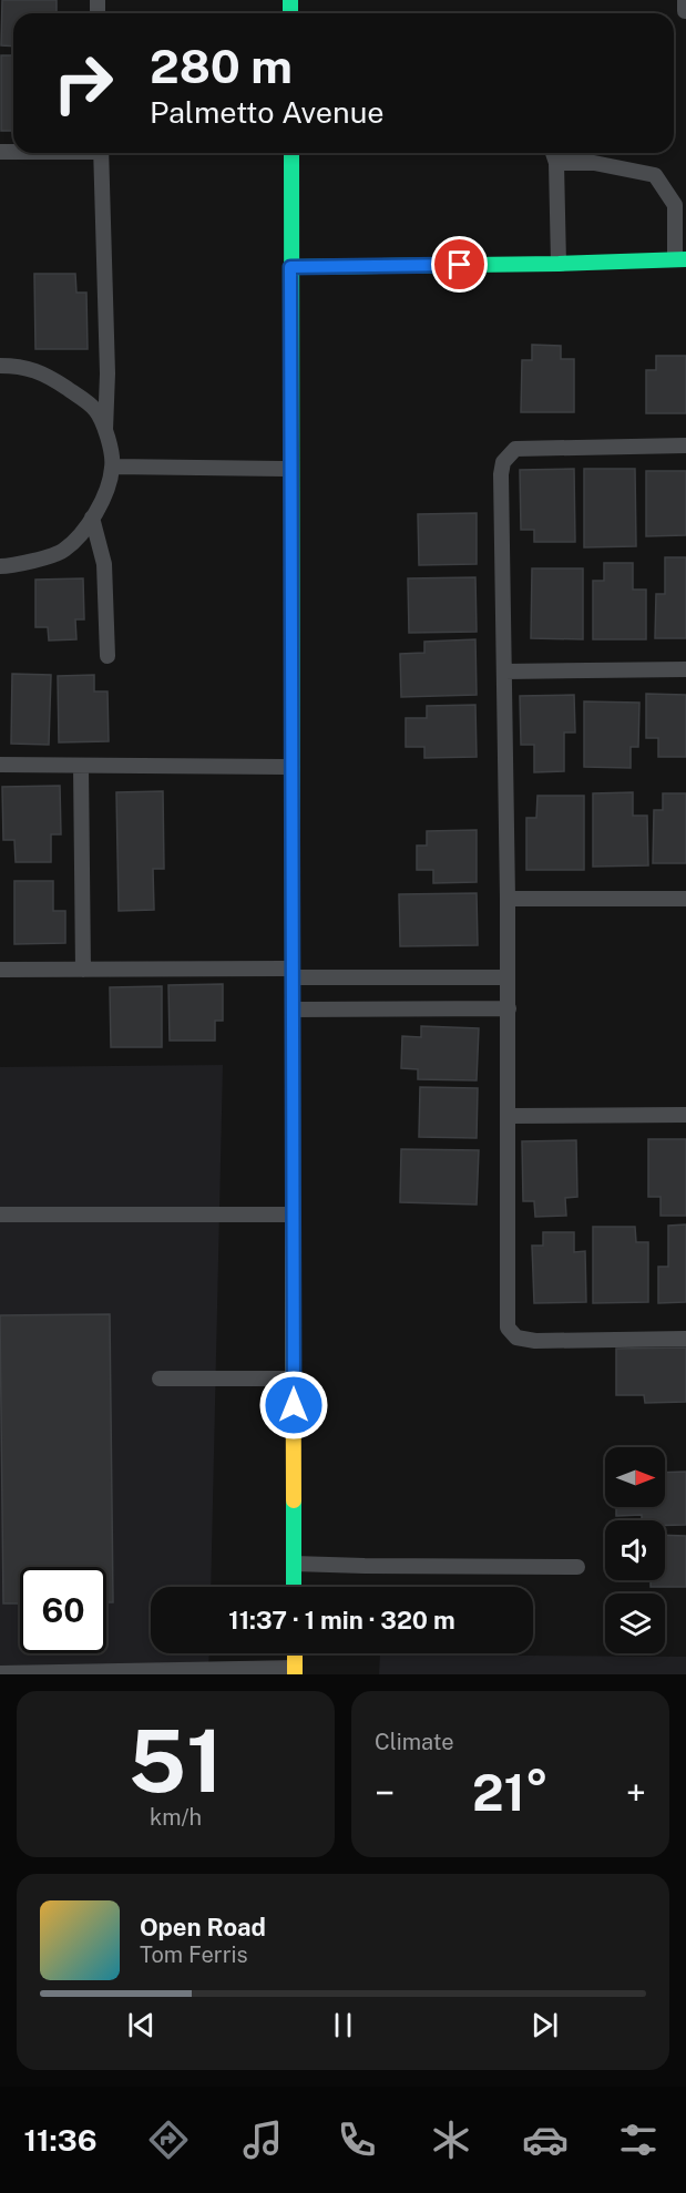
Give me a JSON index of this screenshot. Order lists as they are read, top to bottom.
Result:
{
  "north": "right",
  "page": {
    "turn": ["280 m", "Palmetto Avenue"],
    "limit": "60",
    "trip": "11:37 · 1 min · 320 m",
    "tile": [
      ["51", "km/h"],
      "Climate"
    ],
    "heat": ["−", "21°", "+"],
    "song": ["Open Road", "Tom Ferris"],
    "tabs": "11:36"
  }
}
